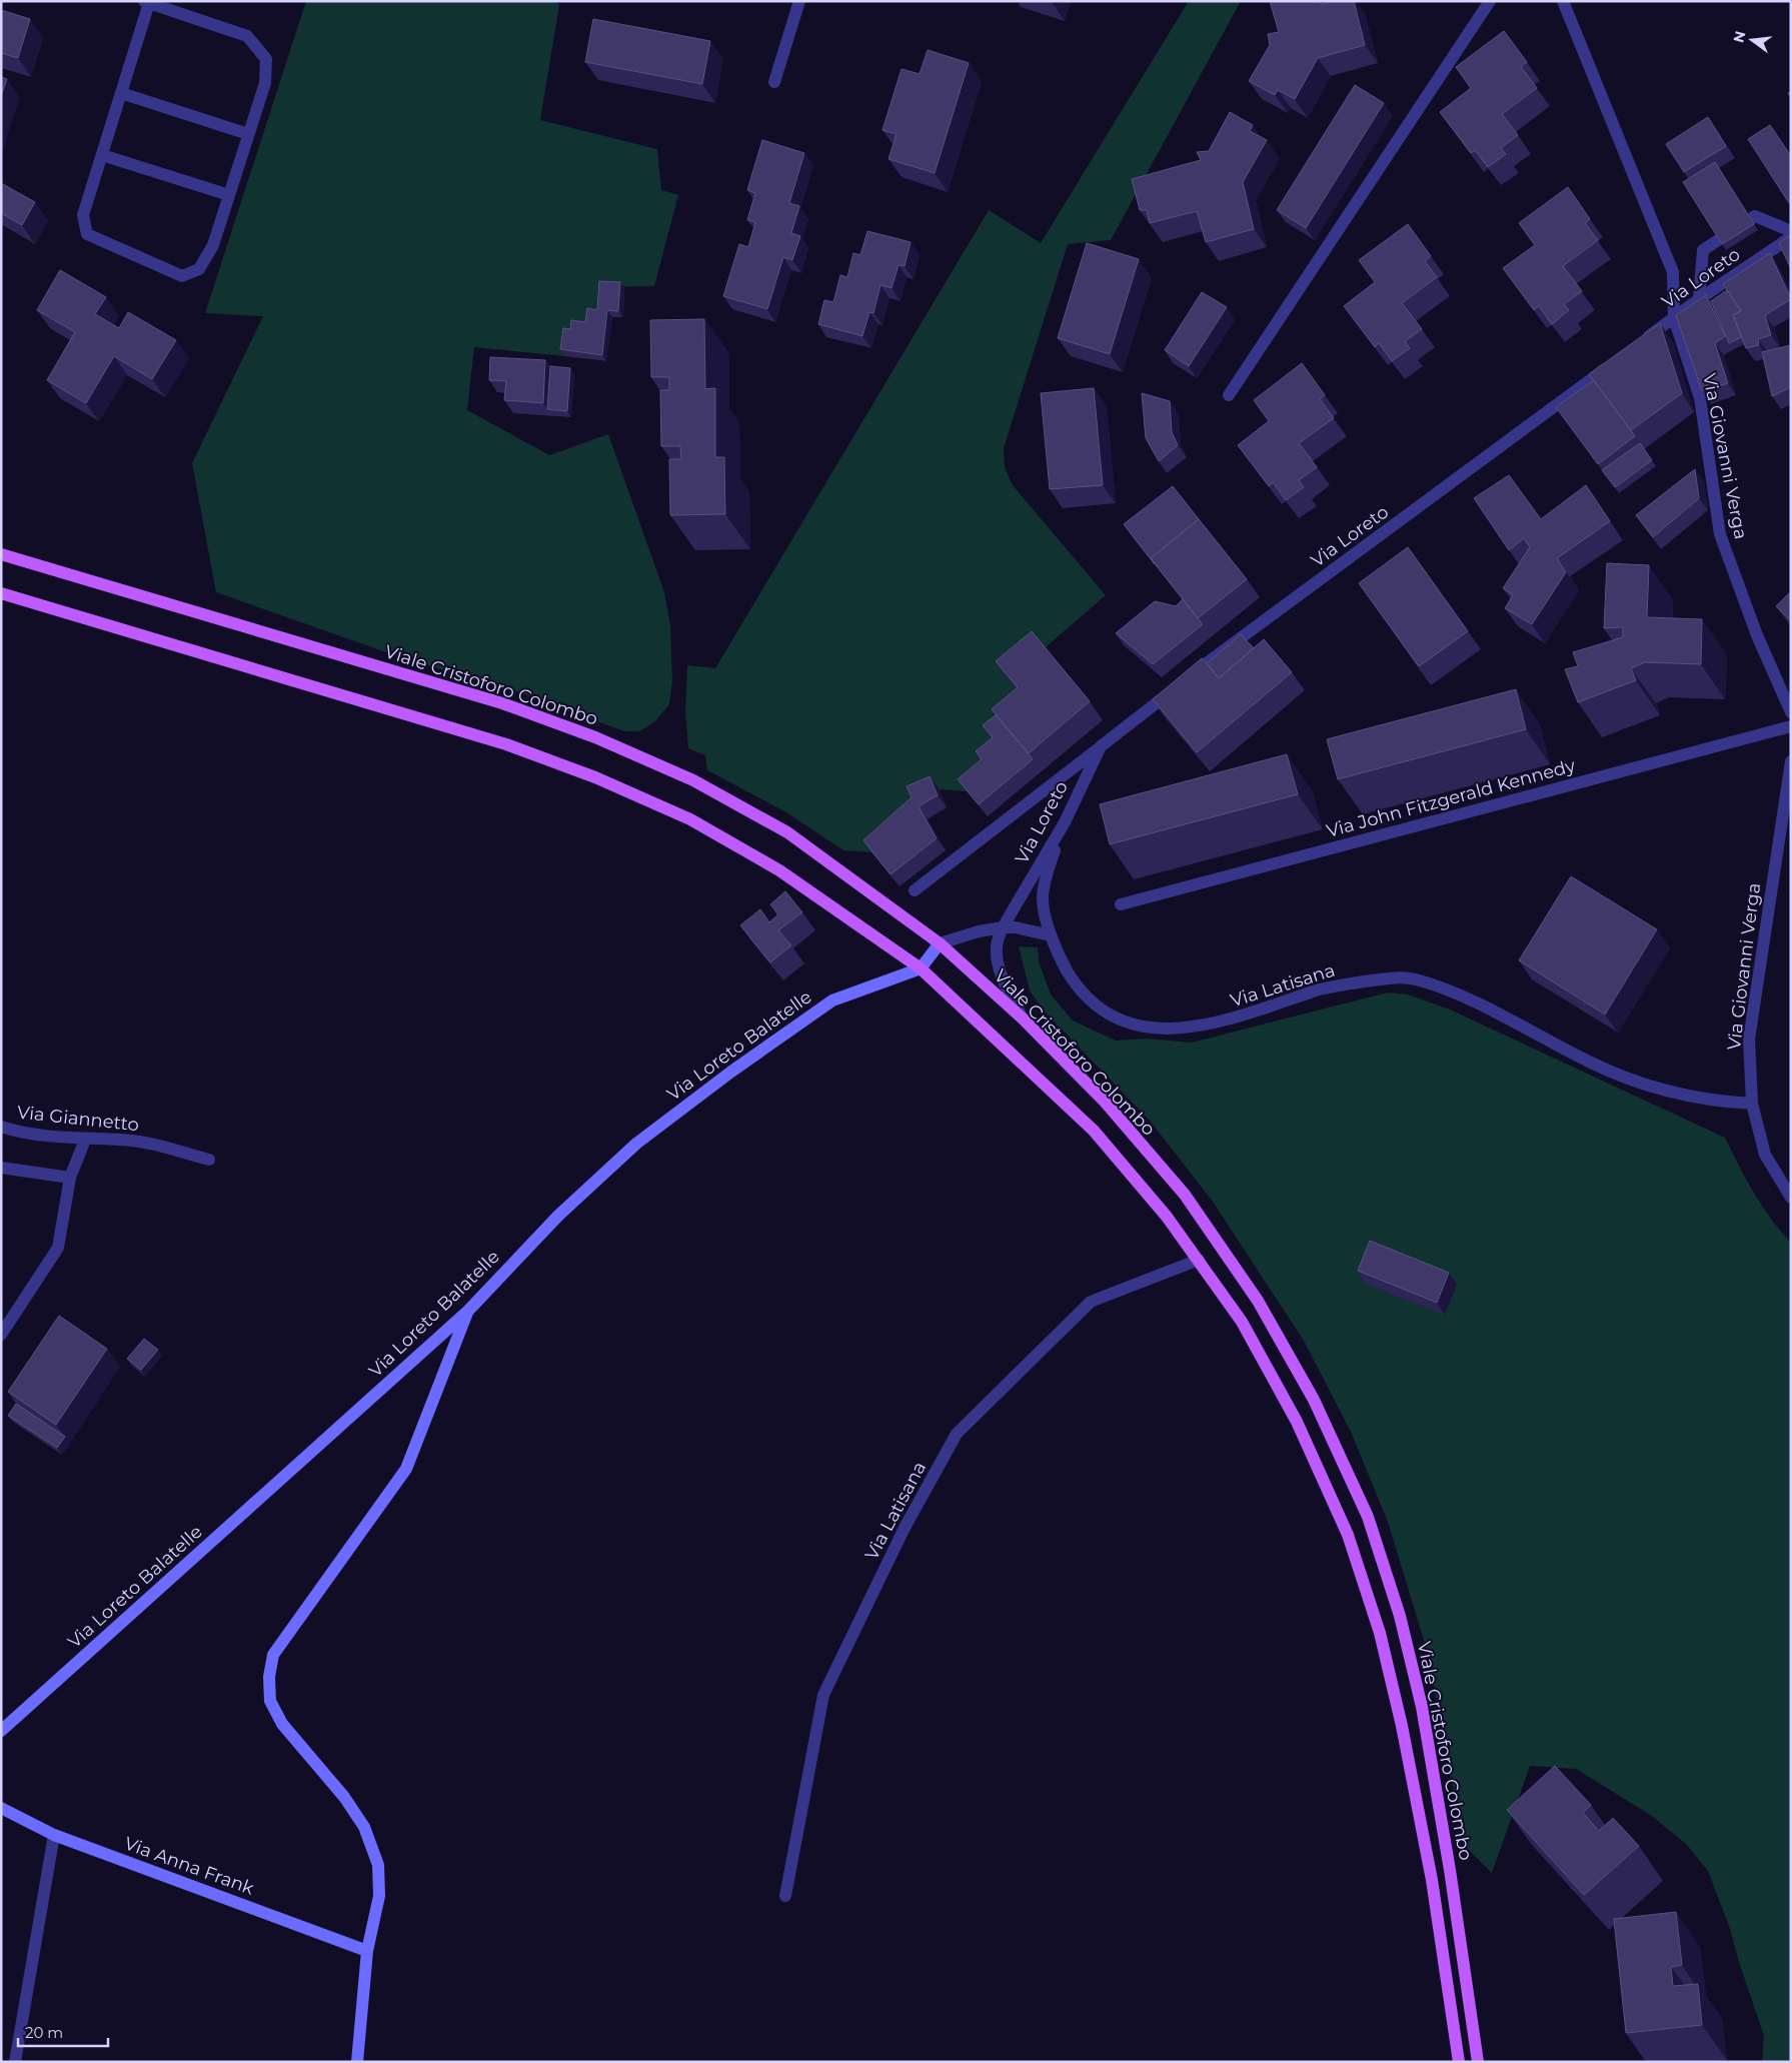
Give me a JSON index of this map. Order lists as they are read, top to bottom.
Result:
{
  "streets": {
    "main road": ["Viale Cristoforo Colombo"],
    "street": [
      "Via Loreto",
      "Via Giovanni Verga",
      "Via John Fitzgerald Kennedy",
      "Via Latisana",
      "Via Loreto Balatelle",
      "Via Giannetto",
      "Via Anna Frank"
    ]
  },
  "crossings": [
    ["Via Loreto", "Via Giovanni Verga"],
    ["Via Loreto", "Viale Cristoforo Colombo"],
    ["Via Loreto", "Via Latisana"],
    ["Via Giovanni Verga", "Via Latisana"],
    ["Viale Cristoforo Colombo", "Via Latisana"],
    ["Viale Cristoforo Colombo", "Via Loreto Balatelle"]
  ],
  "scale_bar": "20 m",
  "north": "left"
}
